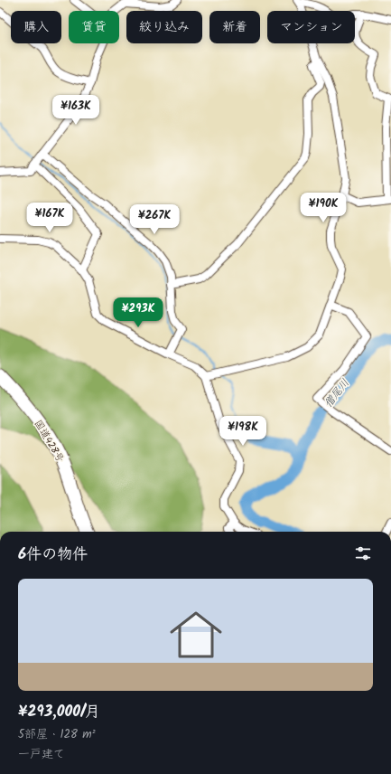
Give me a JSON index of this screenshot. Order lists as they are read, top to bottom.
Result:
{
  "streets": {
    "highway": ["国道428号"]
  },
  "water": ["僧尾川"],
  "page": {
    "chip": [
      "購入",
      "賃貸",
      "絞り込み",
      "新着",
      "マンション"
    ],
    "price": [
      "¥163K",
      "¥190K",
      "¥167K",
      "¥267K",
      "¥293K",
      "¥198K"
    ],
    "heading": "6件の物件",
    "list": [
      {
        "name": "¥293,000/月",
        "note": "5部屋 · 128 m² · 一戸建て"
      }
    ]
  }
}
